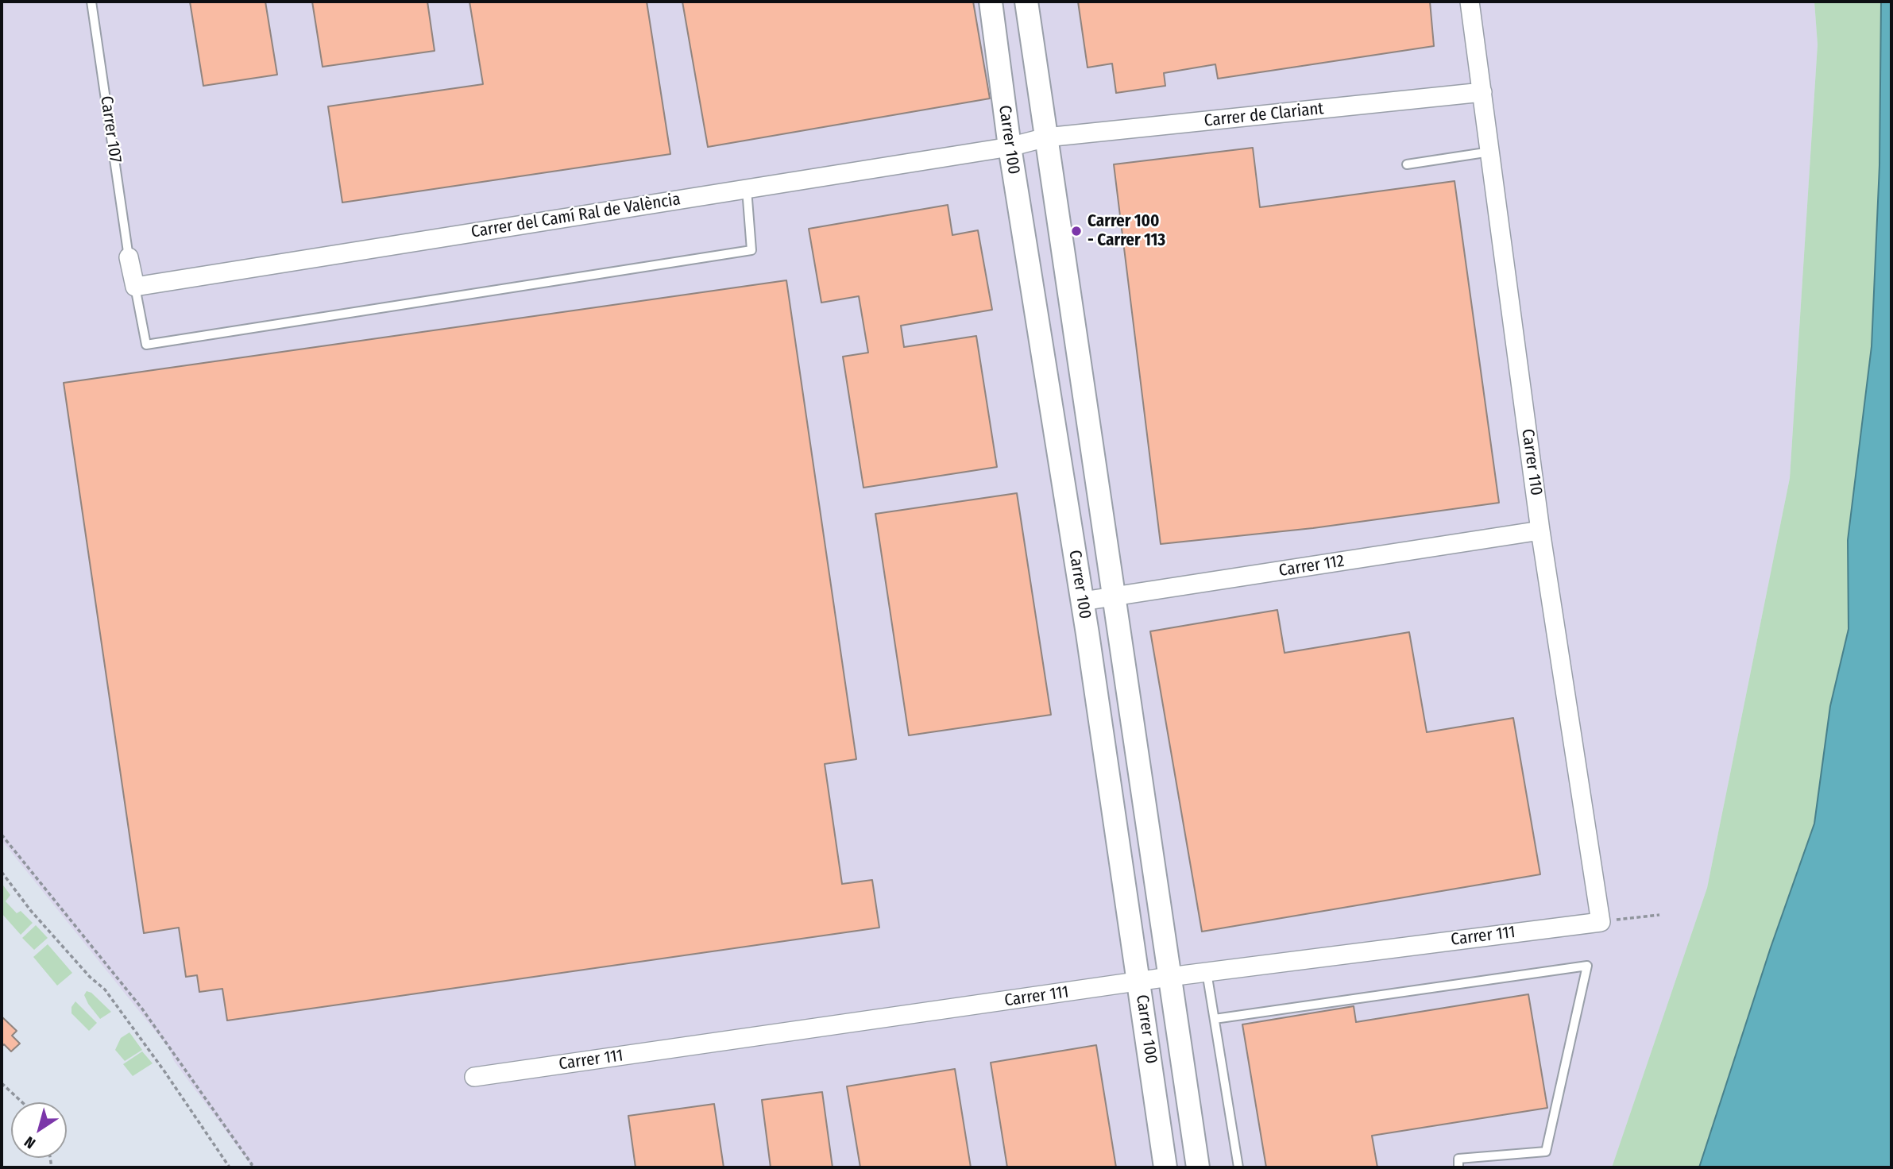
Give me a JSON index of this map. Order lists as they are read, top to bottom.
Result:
{
  "streets": {
    "street": [
      "Carrer de Clariant",
      "Carrer 100",
      "Carrer del Camí Ral de València",
      "Carrer 110",
      "Carrer 112",
      "Carrer 111"
    ],
    "lane": ["Carrer 107"]
  },
  "crossings": [
    ["Carrer de Clariant", "Carrer 100"],
    ["Carrer de Clariant", "Carrer del Camí Ral de València"],
    ["Carrer de Clariant", "Carrer 110"],
    ["Carrer 100", "Carrer del Camí Ral de València"],
    ["Carrer 100", "Carrer 112"],
    ["Carrer 100", "Carrer 111"],
    ["Carrer 110", "Carrer 112"],
    ["Carrer 110", "Carrer 111"]
  ],
  "places": ["Carrer 100 - Carrer 113"],
  "north": "bottom left"
}
